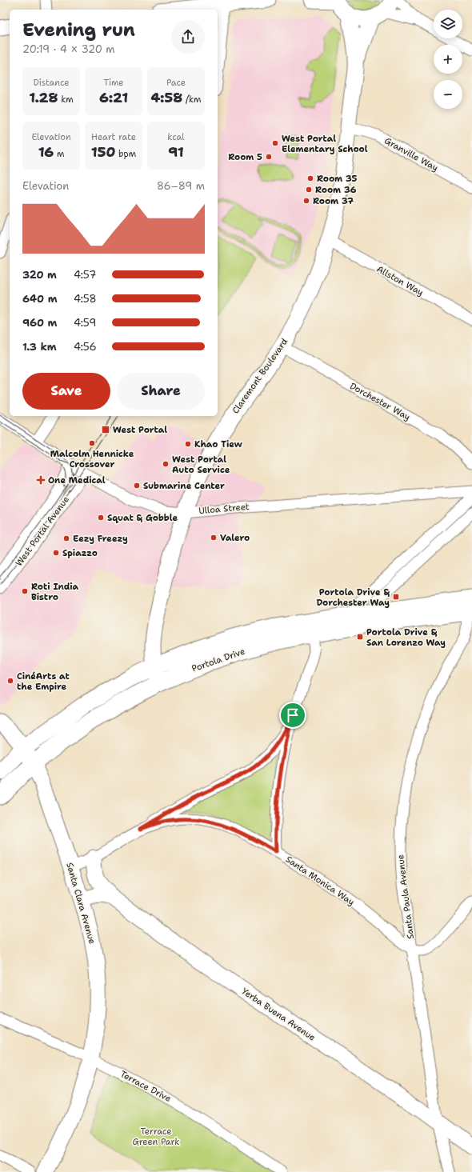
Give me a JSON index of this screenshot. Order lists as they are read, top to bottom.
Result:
{
  "streets": {
    "main road": ["Portola Drive"],
    "street": [
      "Granville Way",
      "Allston Way",
      "Claremont Boulevard",
      "Dorchester Way",
      "Ulloa Street",
      "West Portal Avenue",
      "Santa Monica Way",
      "Santa Paula Avenue",
      "Santa Clara Avenue",
      "Yerba Buena Avenue",
      "Terrace Drive"
    ]
  },
  "crossings": [
    ["Granville Way", "Claremont Boulevard"],
    ["Allston Way", "Claremont Boulevard"],
    ["Claremont Boulevard", "Dorchester Way"],
    ["Claremont Boulevard", "Ulloa Street"],
    ["Claremont Boulevard", "Portola Drive"],
    ["Ulloa Street", "West Portal Avenue"],
    ["Portola Drive", "Santa Paula Avenue"],
    ["Portola Drive", "Santa Clara Avenue"],
    ["Santa Monica Way", "Santa Paula Avenue"],
    ["Santa Monica Way", "Santa Clara Avenue"],
    ["Santa Paula Avenue", "Yerba Buena Avenue"],
    ["Santa Clara Avenue", "Yerba Buena Avenue"],
    ["Santa Clara Avenue", "Terrace Drive"]
  ],
  "parks": ["Terrace Green Park"],
  "places": {
    "other": [
      "West Portal Elementary School",
      "Room 5",
      "Room 35",
      "Room 36",
      "Room 37",
      "Malcolm Hennicke Crossover",
      "Khao Tiew",
      "West Portal Auto Service",
      "Submarine Center",
      "Squat & Gobble",
      "Valero",
      "Eezy Freezy",
      "Spiazzo",
      "Roti India Bistro",
      "CinéArts at the Empire"
    ],
    "transit": ["West Portal", "Portola Drive & Dorchester Way", "Portola Drive & San Lorenzo Way"],
    "health": ["One Medical"]
  },
  "page": {
    "map_buttons": ["+", "−"],
    "heading": ["Evening run", "20:19 · 4 × 320 m"],
    "stats": [
      ["Distance", "1.28 km"],
      ["Time", "6:21"],
      ["Pace", "4:58 /km"],
      ["Elevation", "16 m"],
      ["Heart rate", "150 bpm"],
      ["kcal", "91"]
    ],
    "chart": ["Elevation", "86–89 m"],
    "list": [
      {
        "name": "320 m",
        "note": "4:57"
      },
      {
        "name": "640 m",
        "note": "4:58"
      },
      {
        "name": "960 m",
        "note": "4:59"
      },
      {
        "name": "1.3 km",
        "note": "4:56"
      }
    ],
    "buttons": ["Save", "Share"]
  }
}
